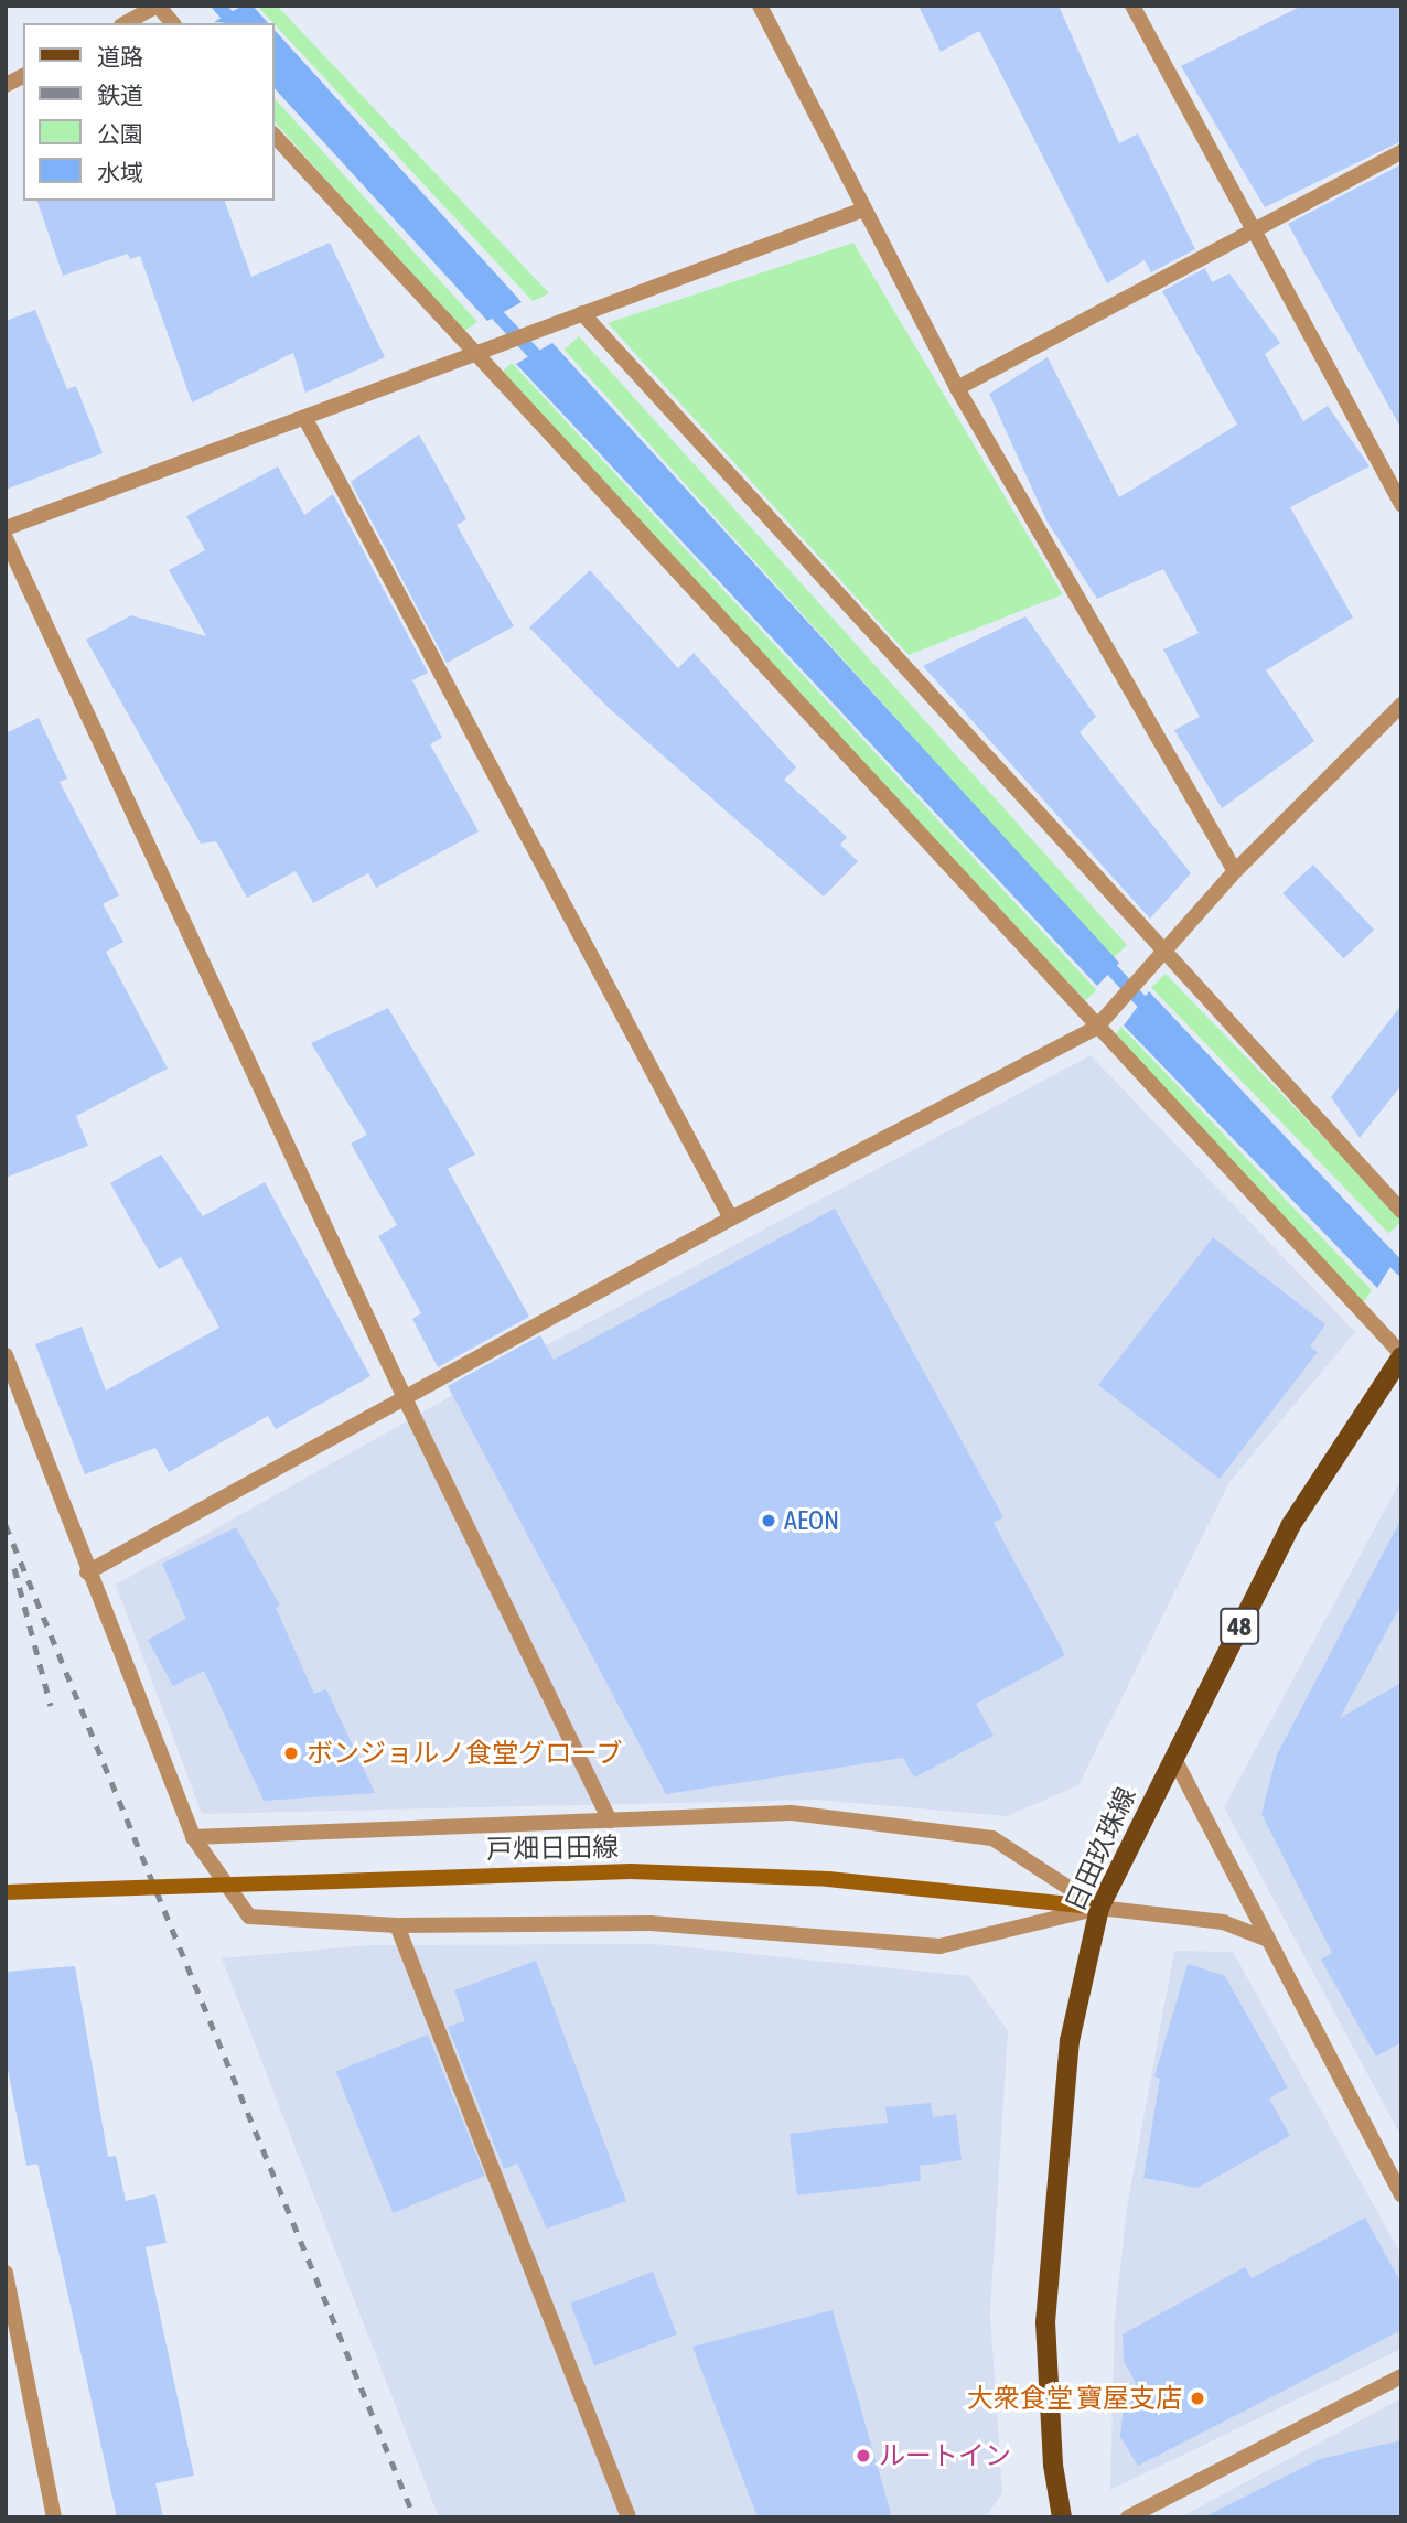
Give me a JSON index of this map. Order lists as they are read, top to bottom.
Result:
{
  "streets": {
    "main road": ["48", "戸畑日田線", "日田玖珠線"]
  },
  "crossings": [
    ["戸畑日田線", "日田玖珠線"]
  ],
  "places": [
    "AEON",
    "ボンジョルノ食堂グローブ",
    "大衆食堂 寶屋支店",
    "ルートイン"
  ],
  "legend": [
    "道路",
    "鉄道",
    "公園",
    "水域"
  ]
}
